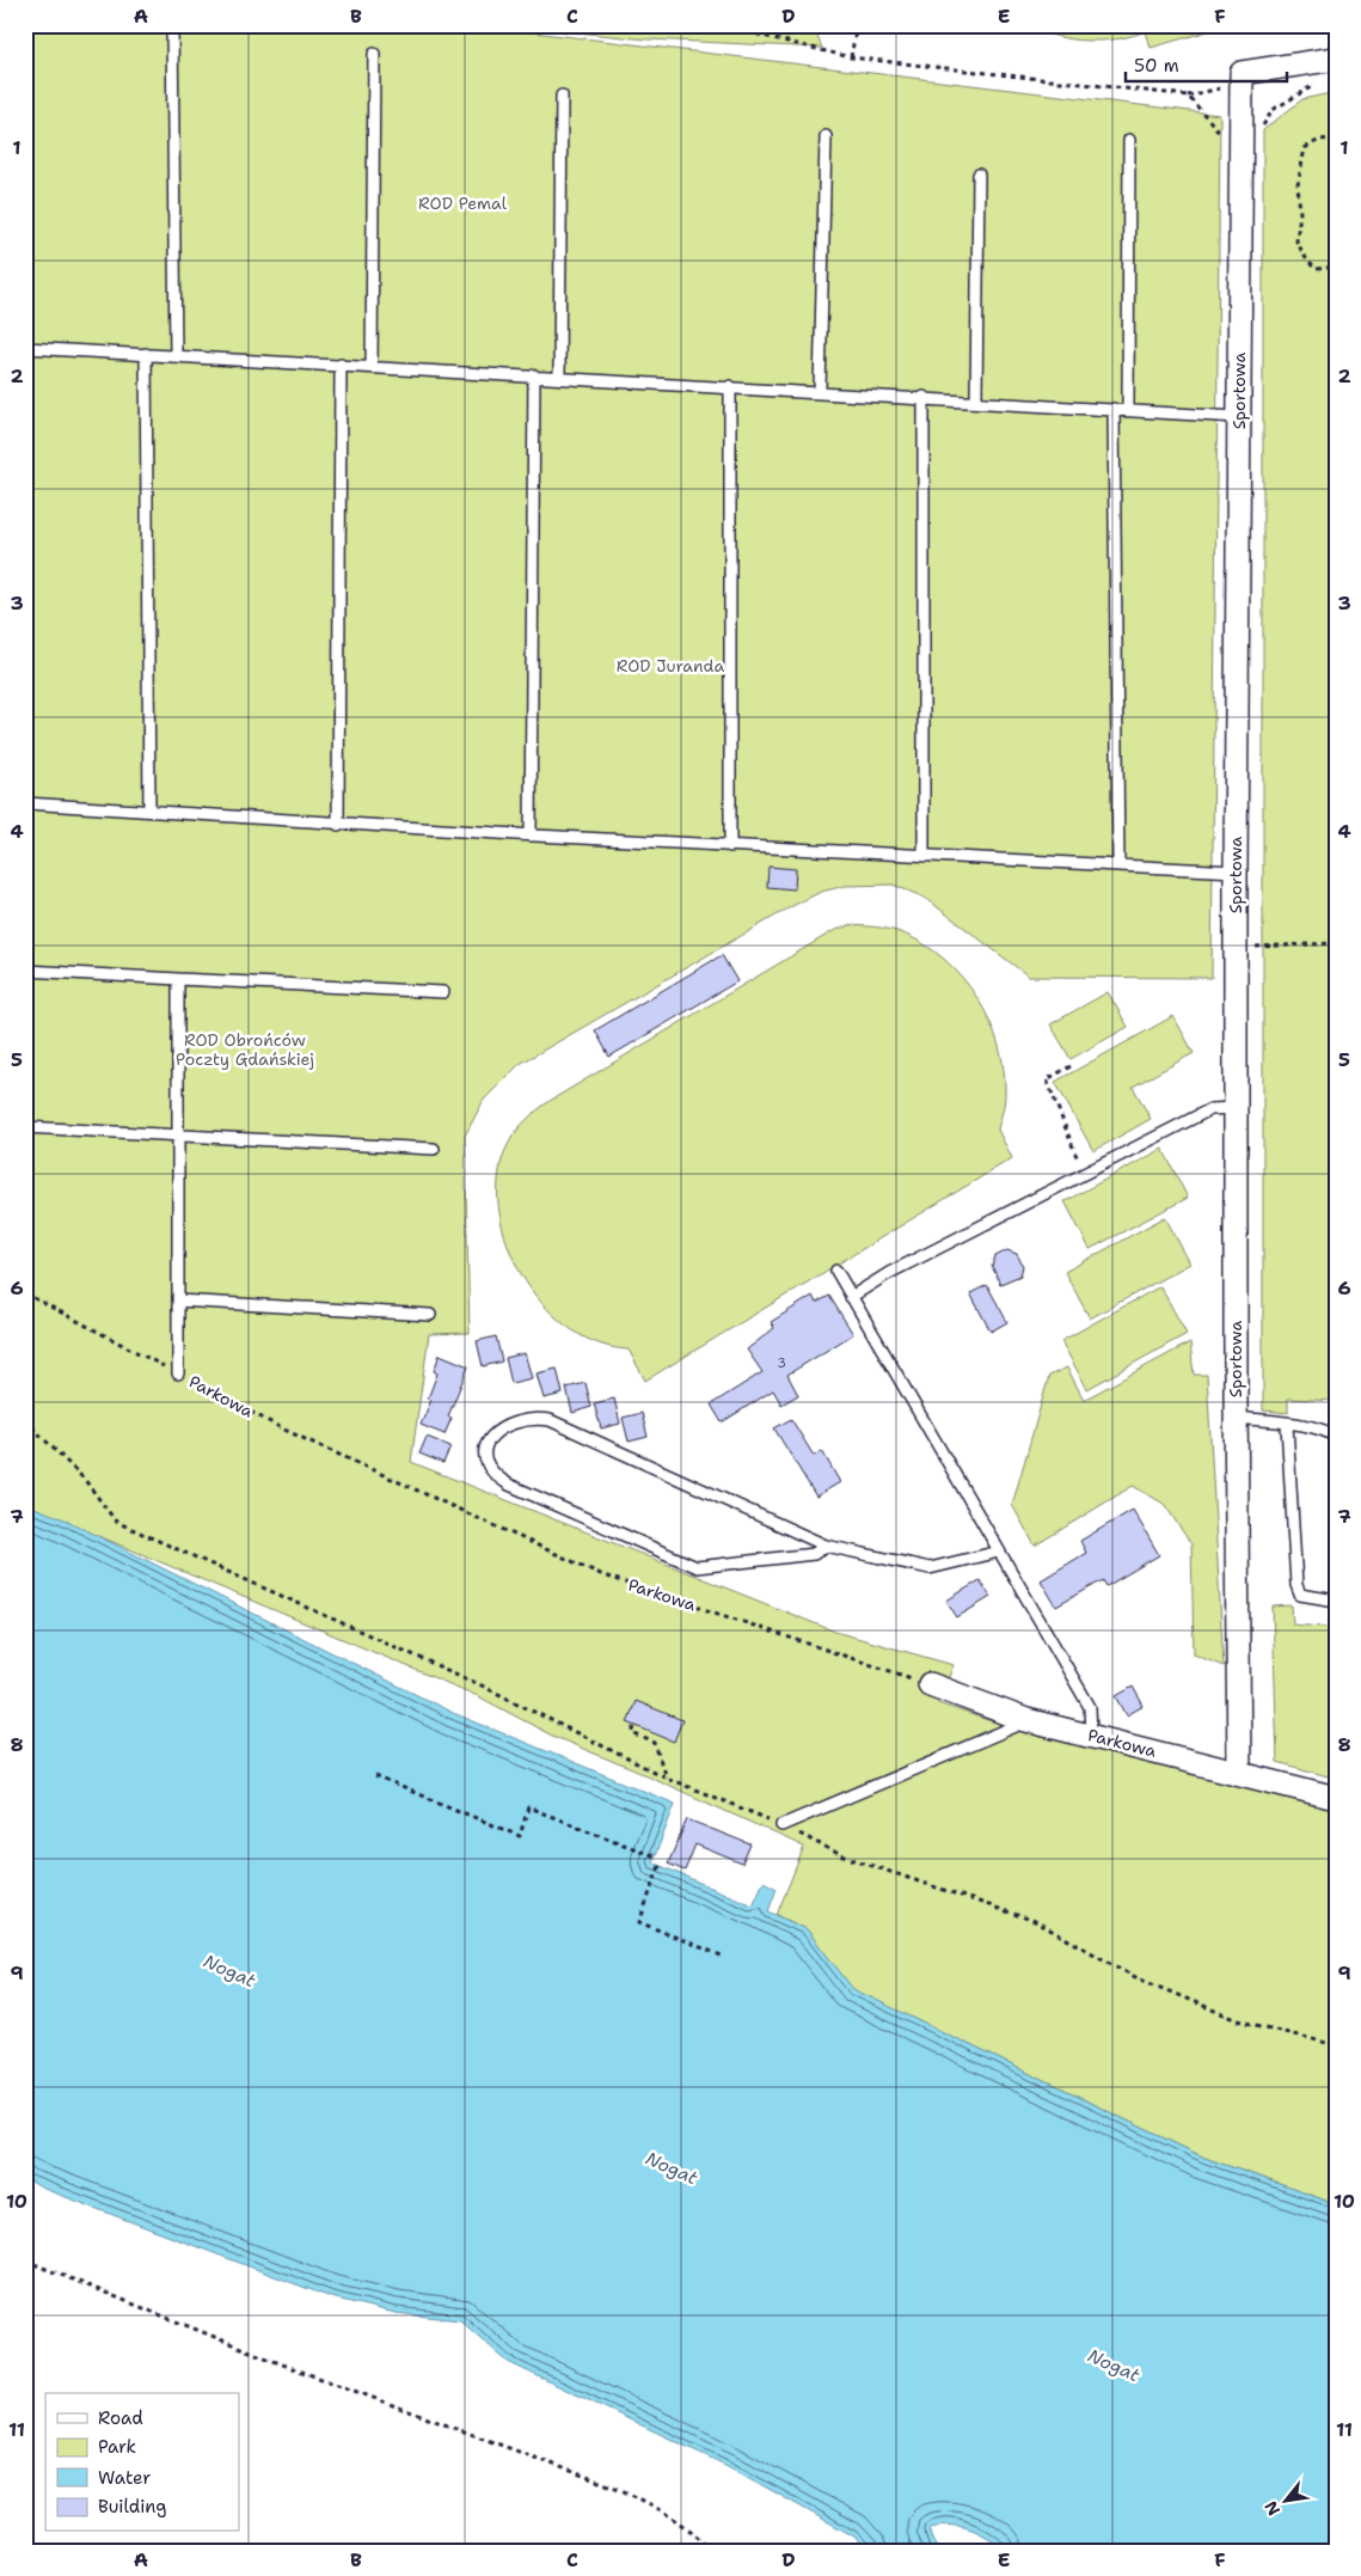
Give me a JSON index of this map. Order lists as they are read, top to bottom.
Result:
{
  "streets": {
    "street": ["Sportowa", "Parkowa"]
  },
  "crossings": [
    ["Sportowa", "Parkowa"]
  ],
  "water": ["Nogat"],
  "parks": ["ROD Pemal", "ROD Juranda", "ROD Obrońców Poczty Gdańskiej"],
  "house_numbers": ["3"],
  "legend": [
    "Road",
    "Park",
    "Water",
    "Building"
  ],
  "scale_bar": "50 m",
  "north": "bottom left",
  "grid": {
    "columns": [
      "A",
      "B",
      "C",
      "D",
      "E",
      "F"
    ],
    "rows": [
      "1",
      "2",
      "3",
      "4",
      "5",
      "6",
      "7",
      "8",
      "9",
      "10",
      "11"
    ]
  }
}
